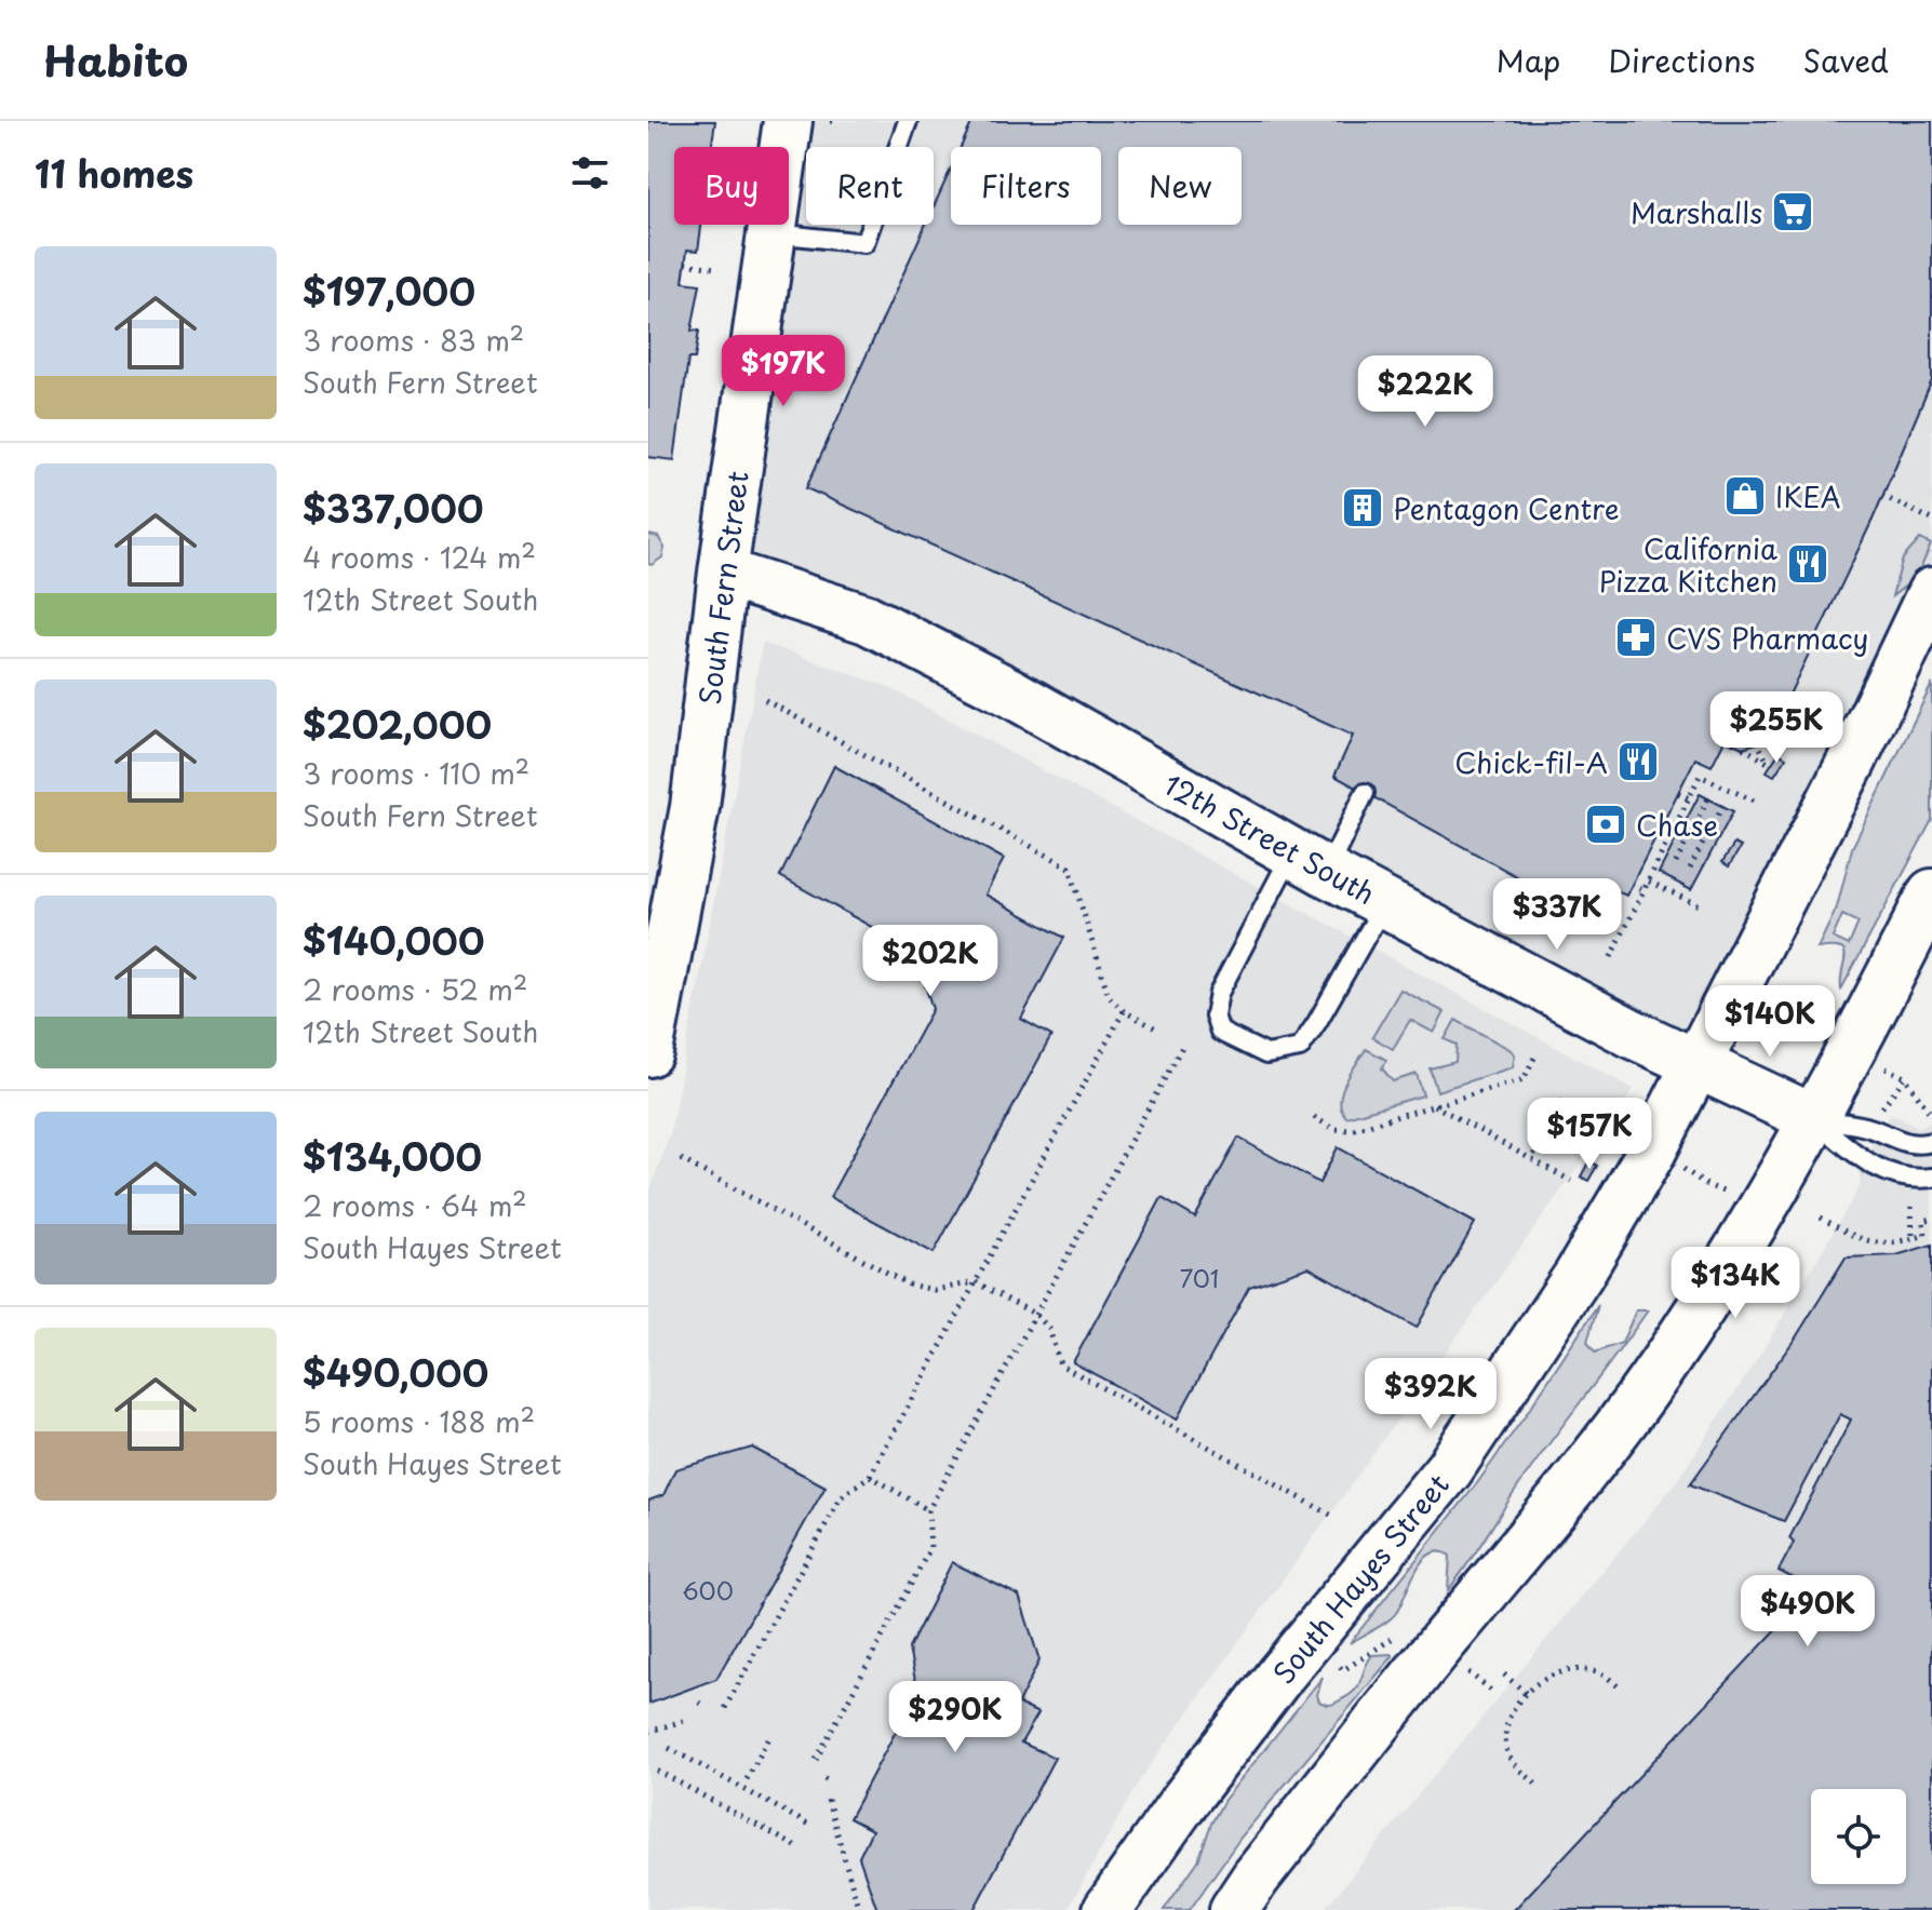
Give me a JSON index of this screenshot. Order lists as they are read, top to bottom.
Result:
{
  "streets": {
    "main road": ["South Fern Street", "12th Street South", "South Hayes Street"]
  },
  "crossings": [
    ["South Fern Street", "12th Street South"],
    ["12th Street South", "South Hayes Street"]
  ],
  "places": {
    "supermarket": ["Marshalls"],
    "shop": ["IKEA"],
    "building": ["Pentagon Centre"],
    "restaurant": ["California Pizza Kitchen", "Chick-fil-A"],
    "pharmacy": ["CVS Pharmacy"],
    "bank": ["Chase"]
  },
  "house_numbers": ["701", "600"],
  "page": {
    "header": "Habito",
    "nav": ["Map", "Directions", "Saved"],
    "heading": "11 homes",
    "chip": [
      "Buy",
      "Rent",
      "Filters",
      "New"
    ],
    "list": [
      {
        "name": "$197,000",
        "note": "3 rooms · 83 m² · South Fern Street"
      },
      {
        "name": "$337,000",
        "note": "4 rooms · 124 m² · 12th Street South"
      },
      {
        "name": "$202,000",
        "note": "3 rooms · 110 m² · South Fern Street"
      },
      {
        "name": "$140,000",
        "note": "2 rooms · 52 m² · 12th Street South"
      },
      {
        "name": "$134,000",
        "note": "2 rooms · 64 m² · South Hayes Street"
      },
      {
        "name": "$490,000",
        "note": "5 rooms · 188 m² · South Hayes Street"
      }
    ],
    "price": [
      "$197K",
      "$222K",
      "$255K",
      "$337K",
      "$202K",
      "$140K",
      "$157K",
      "$134K",
      "$392K",
      "$490K",
      "$290K"
    ]
  }
}
